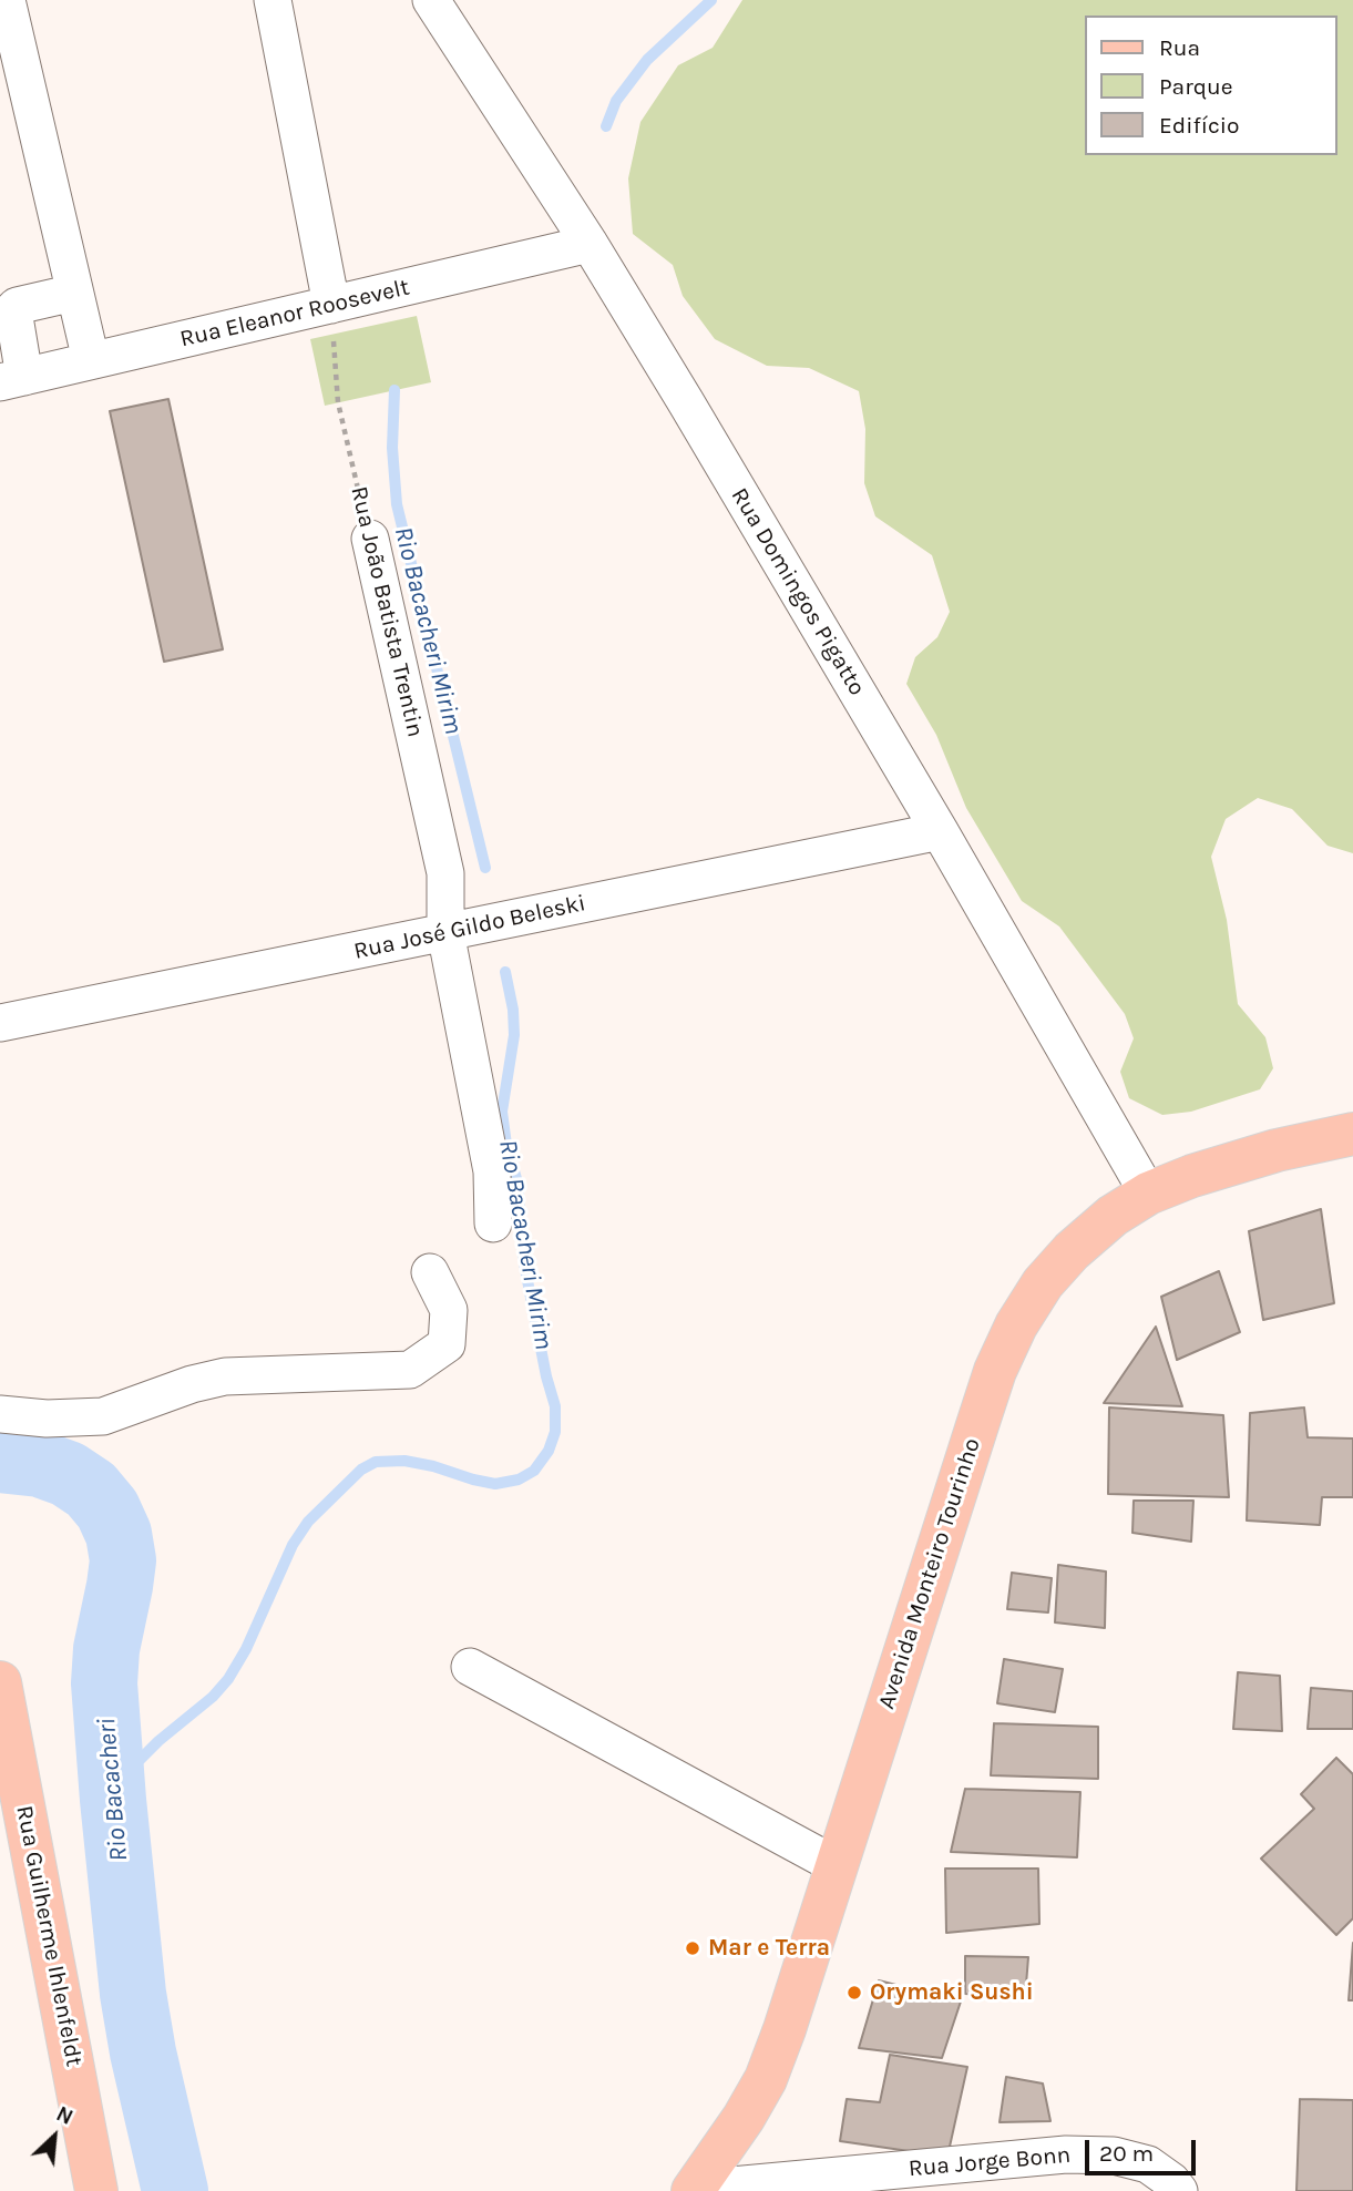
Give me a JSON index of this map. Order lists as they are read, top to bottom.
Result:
{
  "streets": {
    "main road": ["Avenida Monteiro Tourinho", "Rua Guilherme Ihlenfeldt"],
    "street": [
      "Rua Eleanor Roosevelt",
      "Rua Domingos Pigatto",
      "Rua João Batista Trentin",
      "Rua José Gildo Beleski",
      "Rua Jorge Bonn"
    ]
  },
  "crossings": [
    ["Rua Eleanor Roosevelt", "Rua Domingos Pigatto"],
    ["Rua Eleanor Roosevelt", "Rua João Batista Trentin"],
    ["Rua Domingos Pigatto", "Rua José Gildo Beleski"],
    ["Rua Domingos Pigatto", "Avenida Monteiro Tourinho"],
    ["Rua João Batista Trentin", "Rua José Gildo Beleski"],
    ["Avenida Monteiro Tourinho", "Rua Jorge Bonn"]
  ],
  "water": ["Rio Bacacheri Mirim", "Rio Bacacheri"],
  "places": ["Mar e Terra", "Orymaki Sushi"],
  "legend": ["Rua", "Parque", "Edifício"],
  "scale_bar": "20 m",
  "north": "top right"
}
